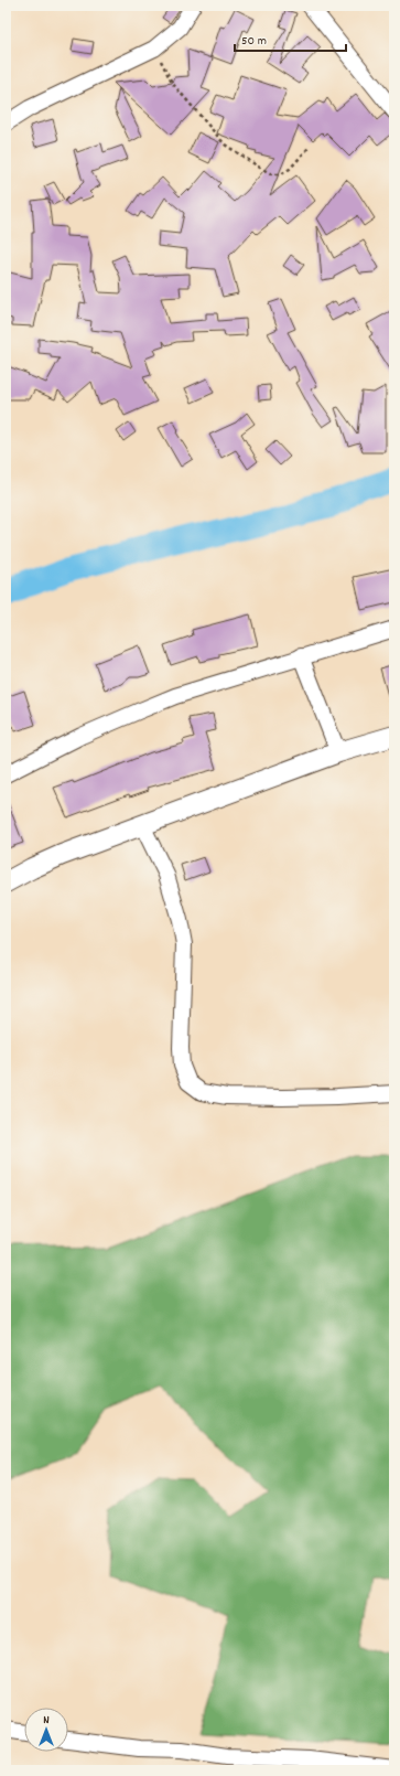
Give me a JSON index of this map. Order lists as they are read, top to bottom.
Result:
{
  "scale_bar": "50 m",
  "north": "top"
}
